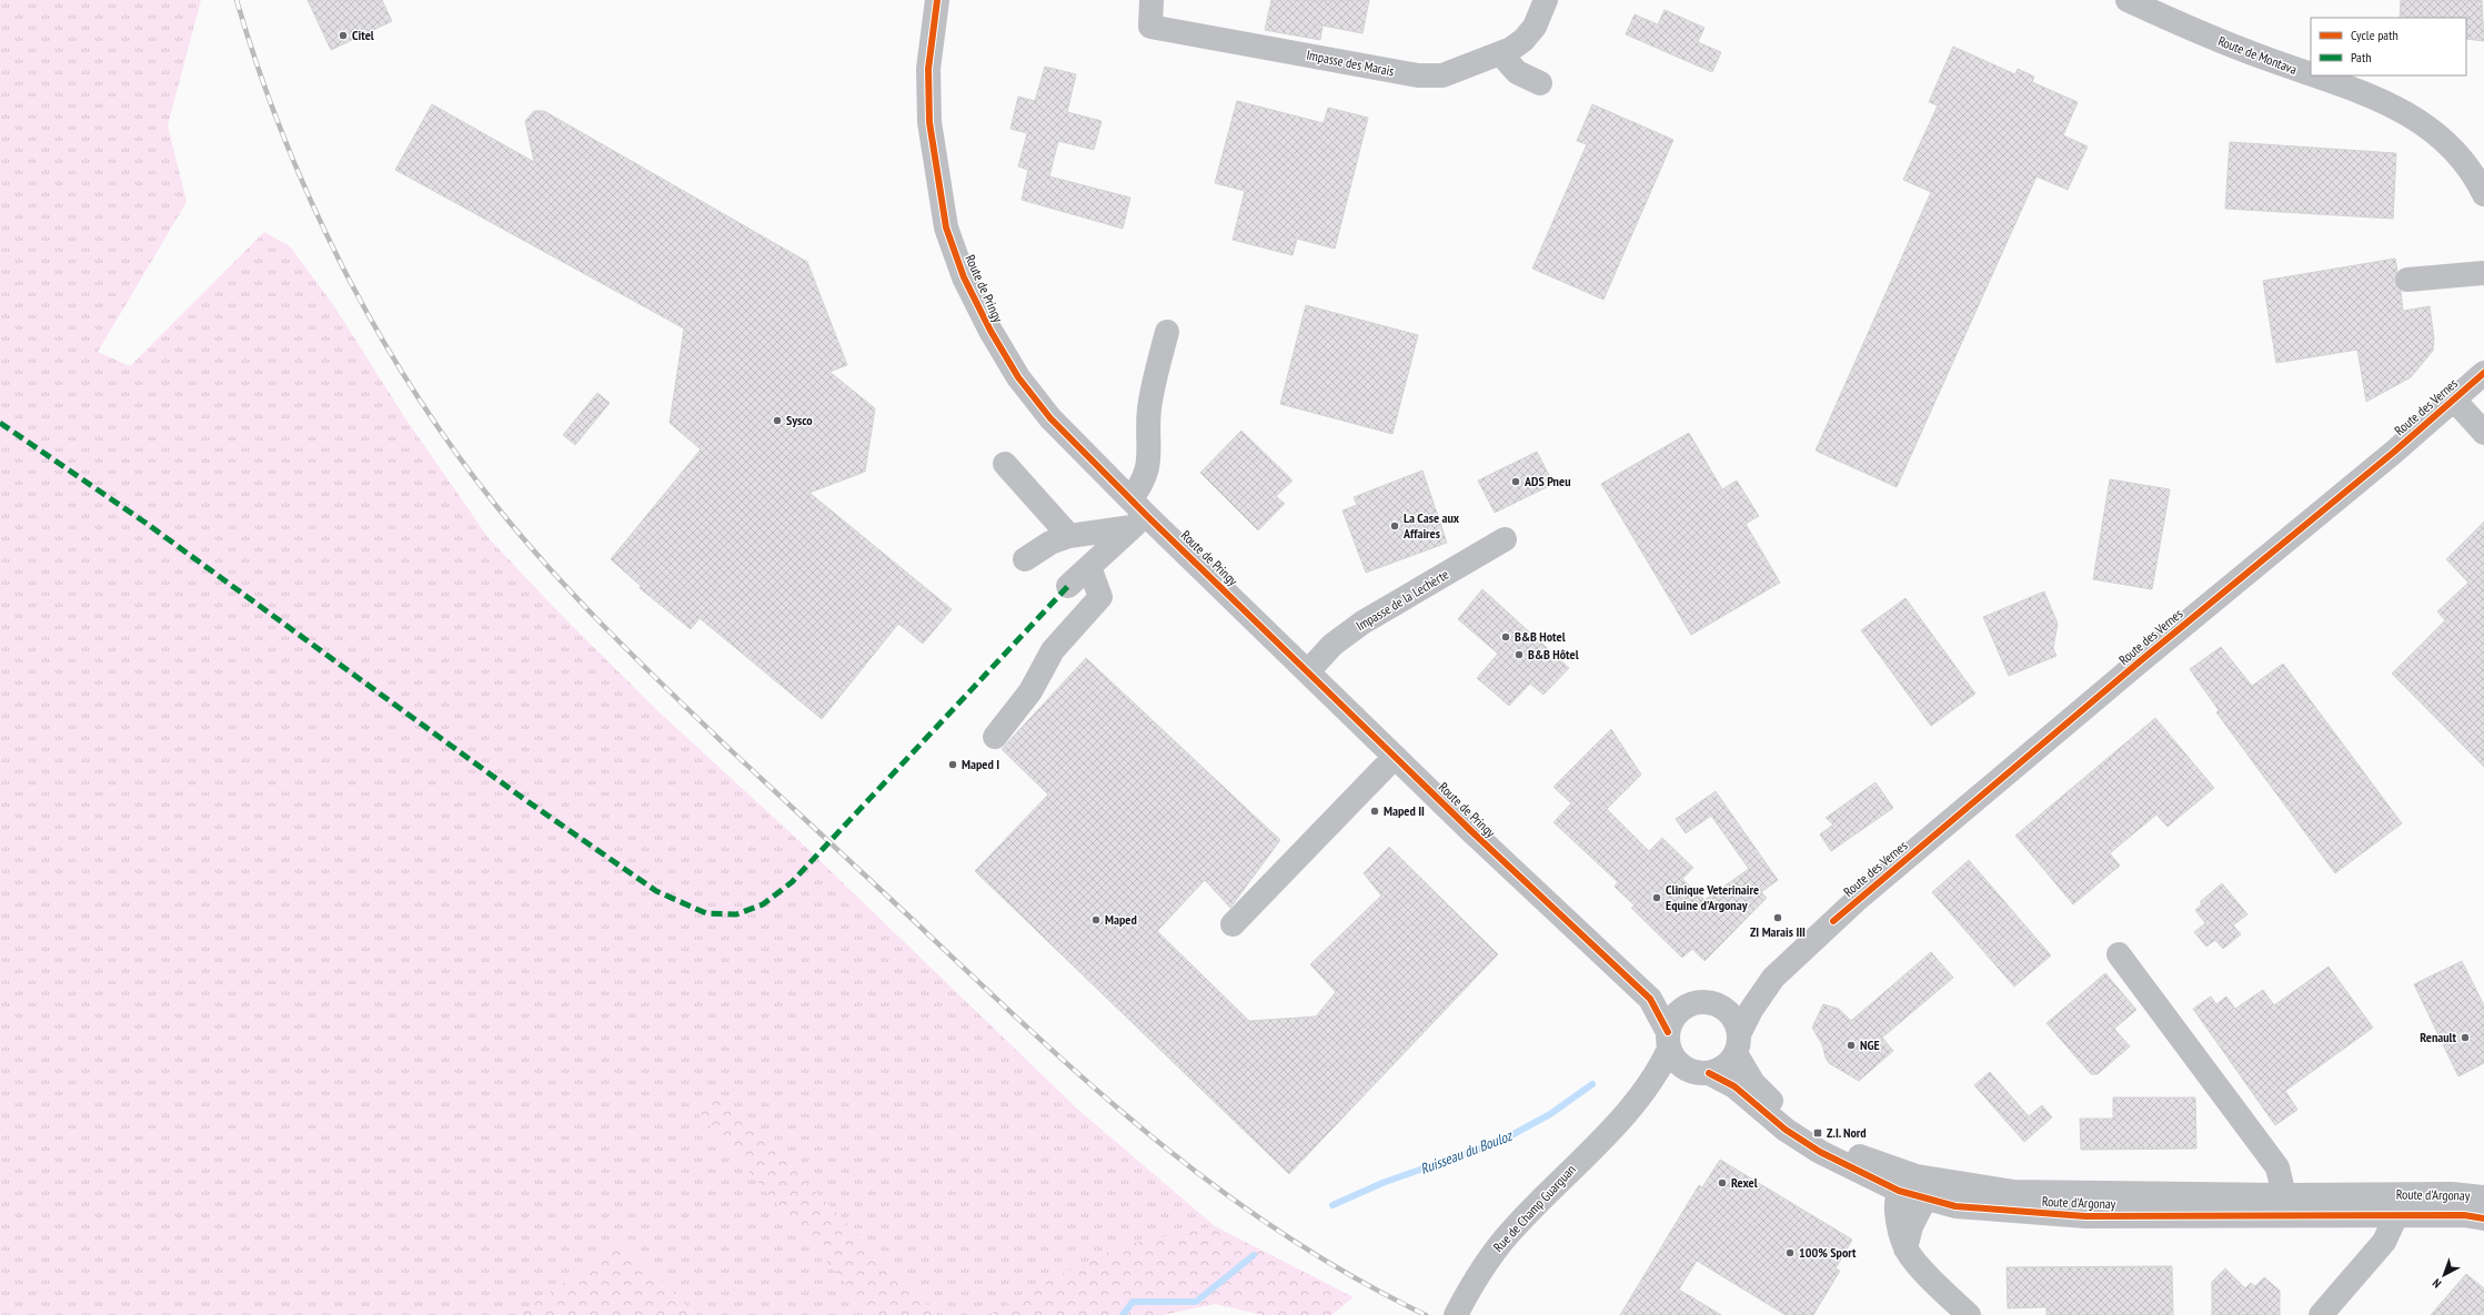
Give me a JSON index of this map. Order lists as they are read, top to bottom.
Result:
{
  "streets": {
    "street": [
      "Route de Montava",
      "Impasse des Marais",
      "Route de Pringy",
      "Route des Vernes",
      "Impasse de la Lechèrte",
      "Route d'Argonay",
      "Rue de Champ Guarguan"
    ]
  },
  "crossings": [
    ["Route de Pringy", "Route des Vernes"],
    ["Route de Pringy", "Impasse de la Lechèrte"],
    ["Route de Pringy", "Route d'Argonay"],
    ["Route de Pringy", "Rue de Champ Guarguan"],
    ["Route des Vernes", "Route d'Argonay"],
    ["Route des Vernes", "Rue de Champ Guarguan"],
    ["Route d'Argonay", "Rue de Champ Guarguan"]
  ],
  "water": ["Ruisseau du Bouloz"],
  "places": {
    "other": [
      "Citel",
      "Sysco",
      "ADS Pneu",
      "La Case aux Affaires",
      "B&B Hotel",
      "B&B Hôtel",
      "Maped I",
      "Maped II",
      "Clinique Veterinaire Equine d'Argonay",
      "ZI Marais III",
      "Maped",
      "Renault",
      "NGE",
      "Rexel",
      "100% Sport"
    ],
    "transit": ["Z.I. Nord"]
  },
  "legend": ["Cycle path", "Path"],
  "north": "bottom left"
}
